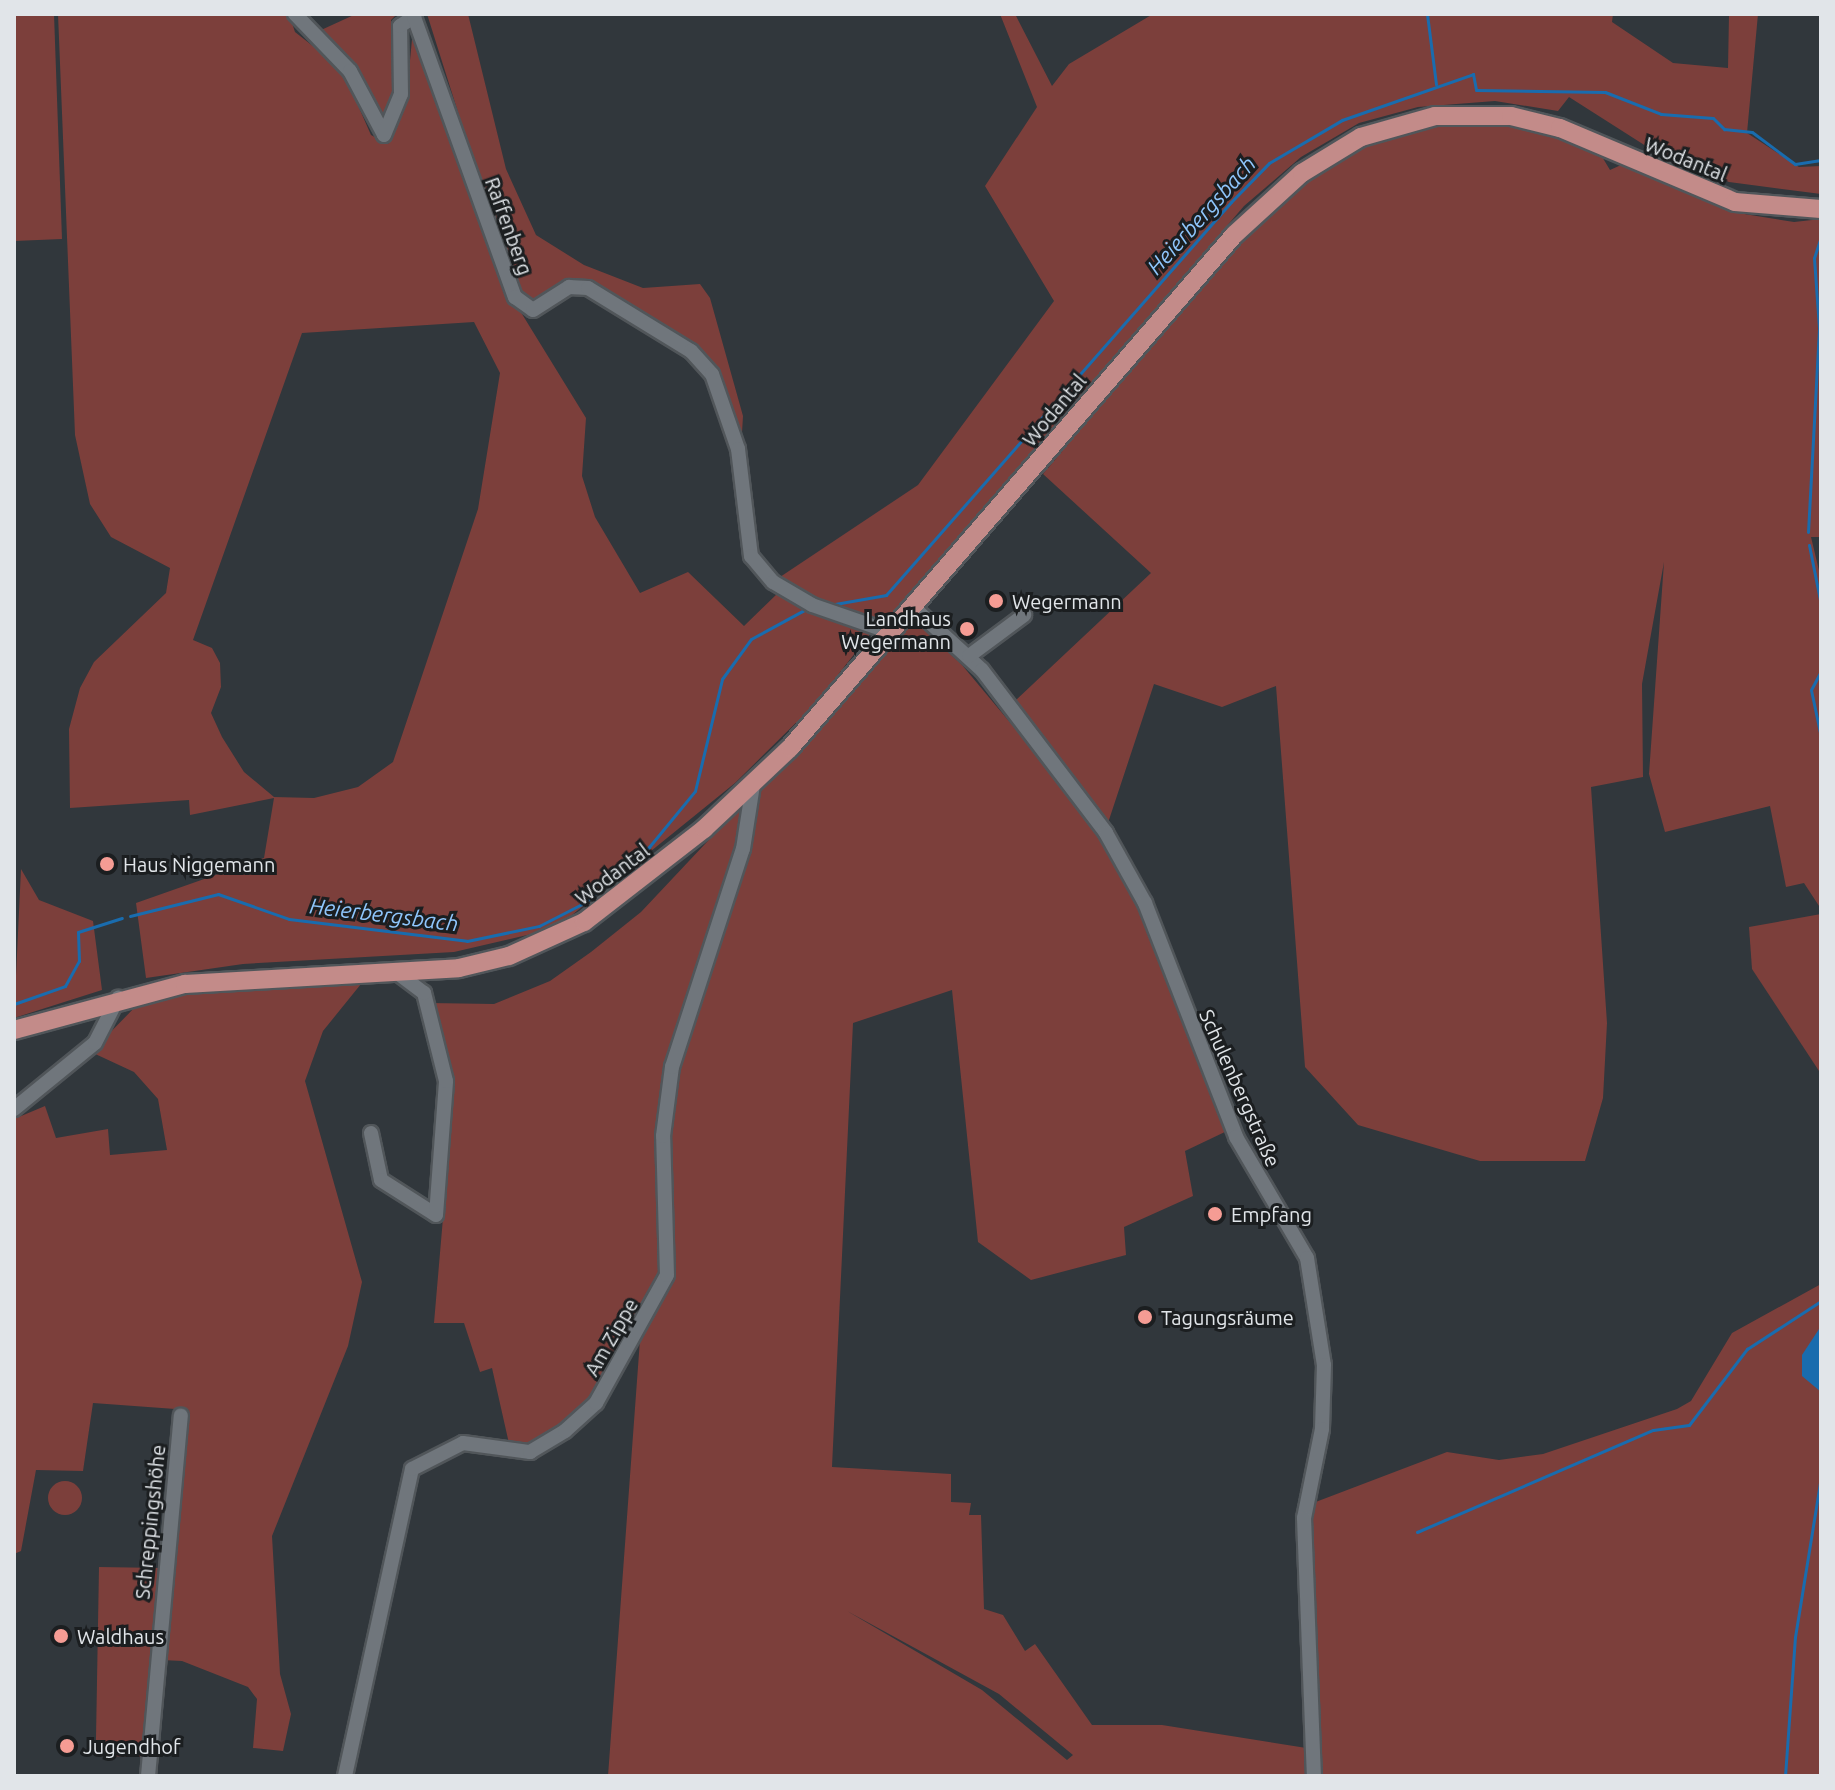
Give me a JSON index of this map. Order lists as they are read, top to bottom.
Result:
{
  "streets": {
    "main road": ["Wodantal"],
    "street": [
      "Raffenberg",
      "Schulenbergstraße",
      "Am Zippe",
      "Schreppingshöhe"
    ]
  },
  "crossings": [
    ["Wodantal", "Raffenberg"],
    ["Wodantal", "Schulenbergstraße"],
    ["Wodantal", "Am Zippe"]
  ],
  "water": ["Heierbergsbach"],
  "places": [
    "Wegermann",
    "Landhaus Wegermann",
    "Haus Niggemann",
    "Empfang",
    "Tagungsräume",
    "Waldhaus",
    "Jugendhof"
  ]
}
